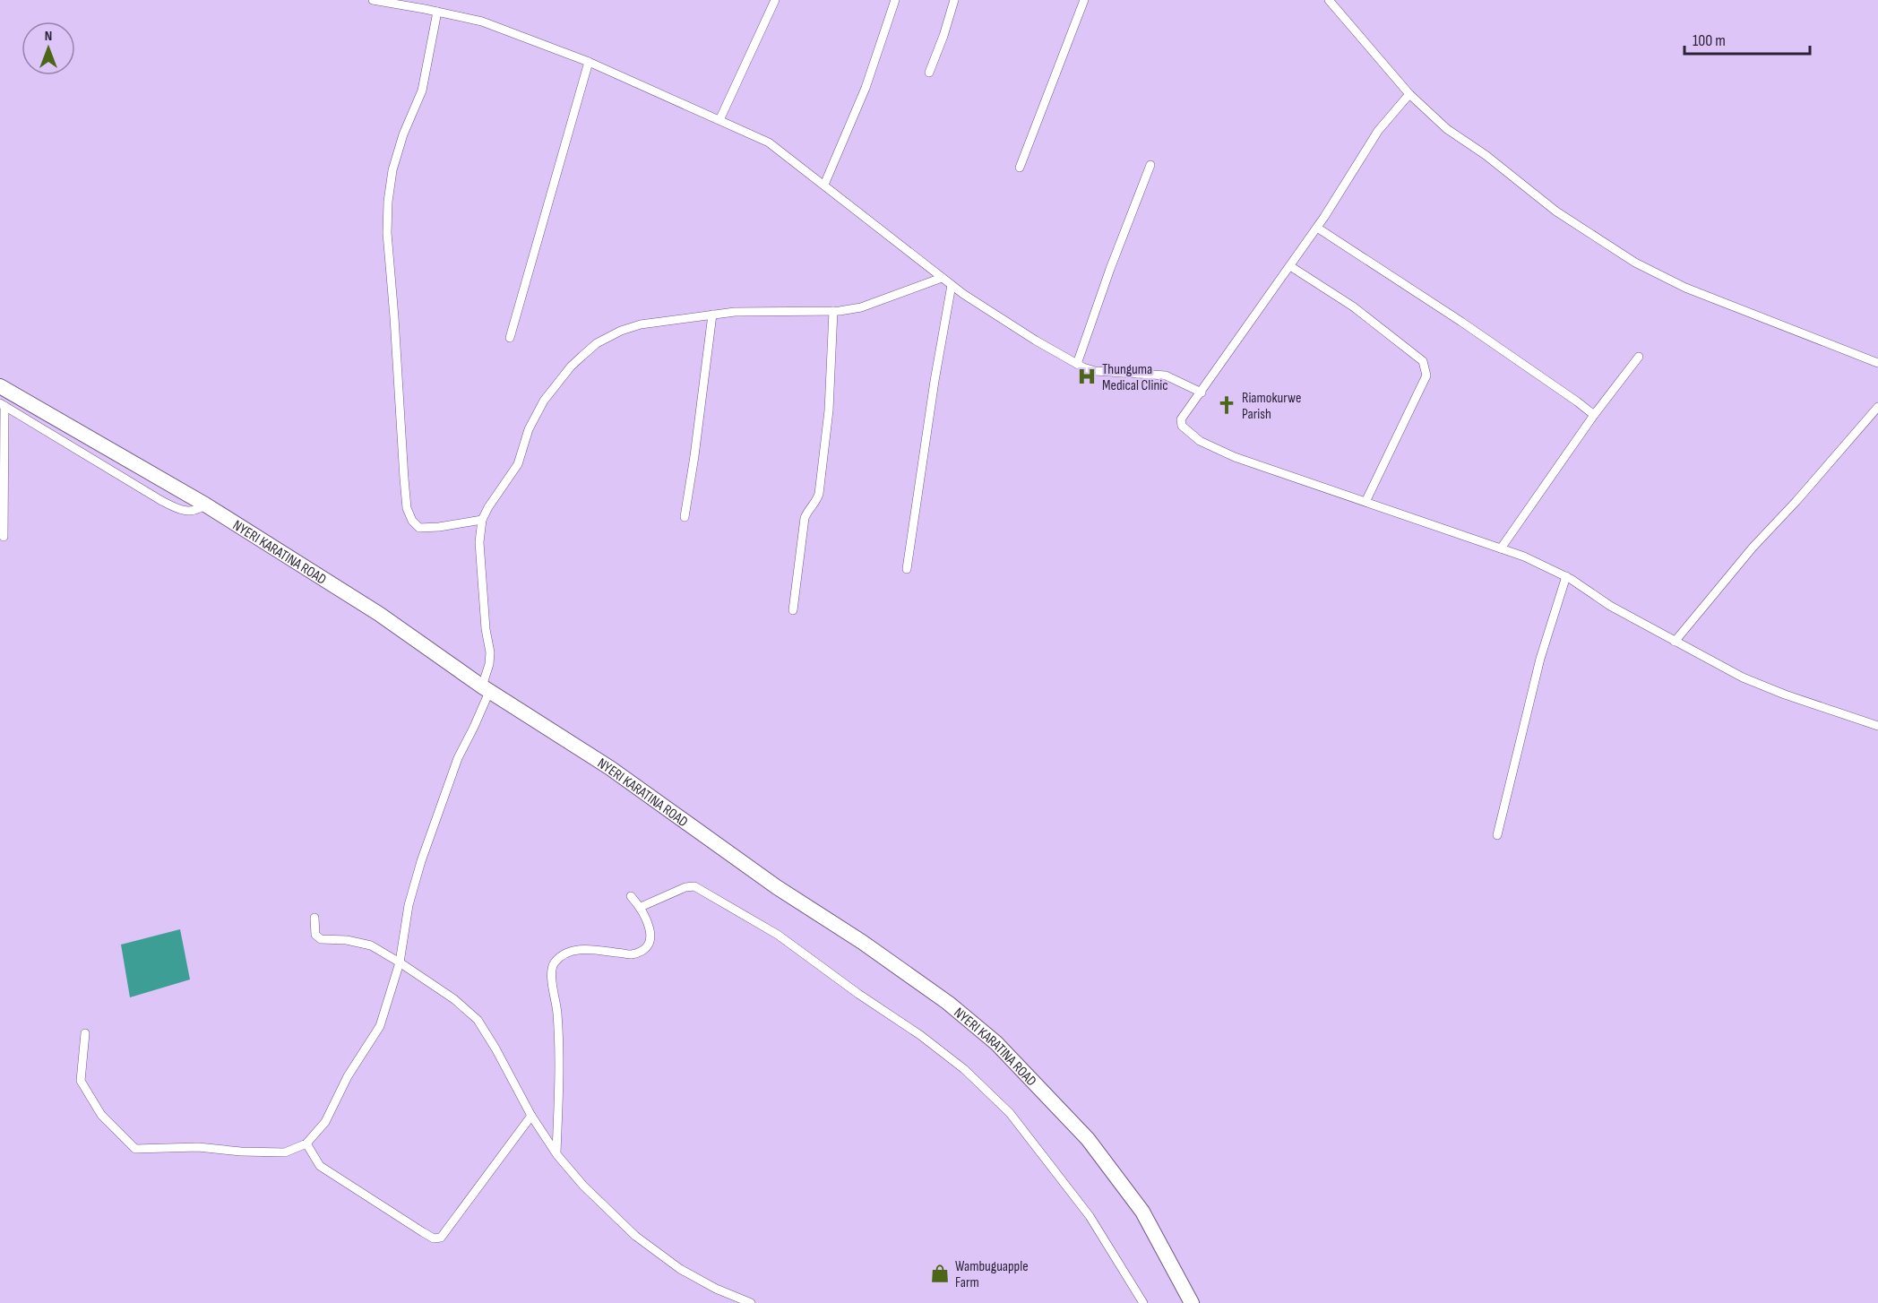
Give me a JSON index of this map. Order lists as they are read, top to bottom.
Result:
{
  "streets": {
    "highway": ["NYERI KARATINA ROAD"]
  },
  "places": {
    "hospital": ["Thunguma Medical Clinic"],
    "church": ["Riamokurwe Parish"],
    "shop": ["Wambuguapple Farm"]
  },
  "scale_bar": "100 m",
  "north": "top"
}
